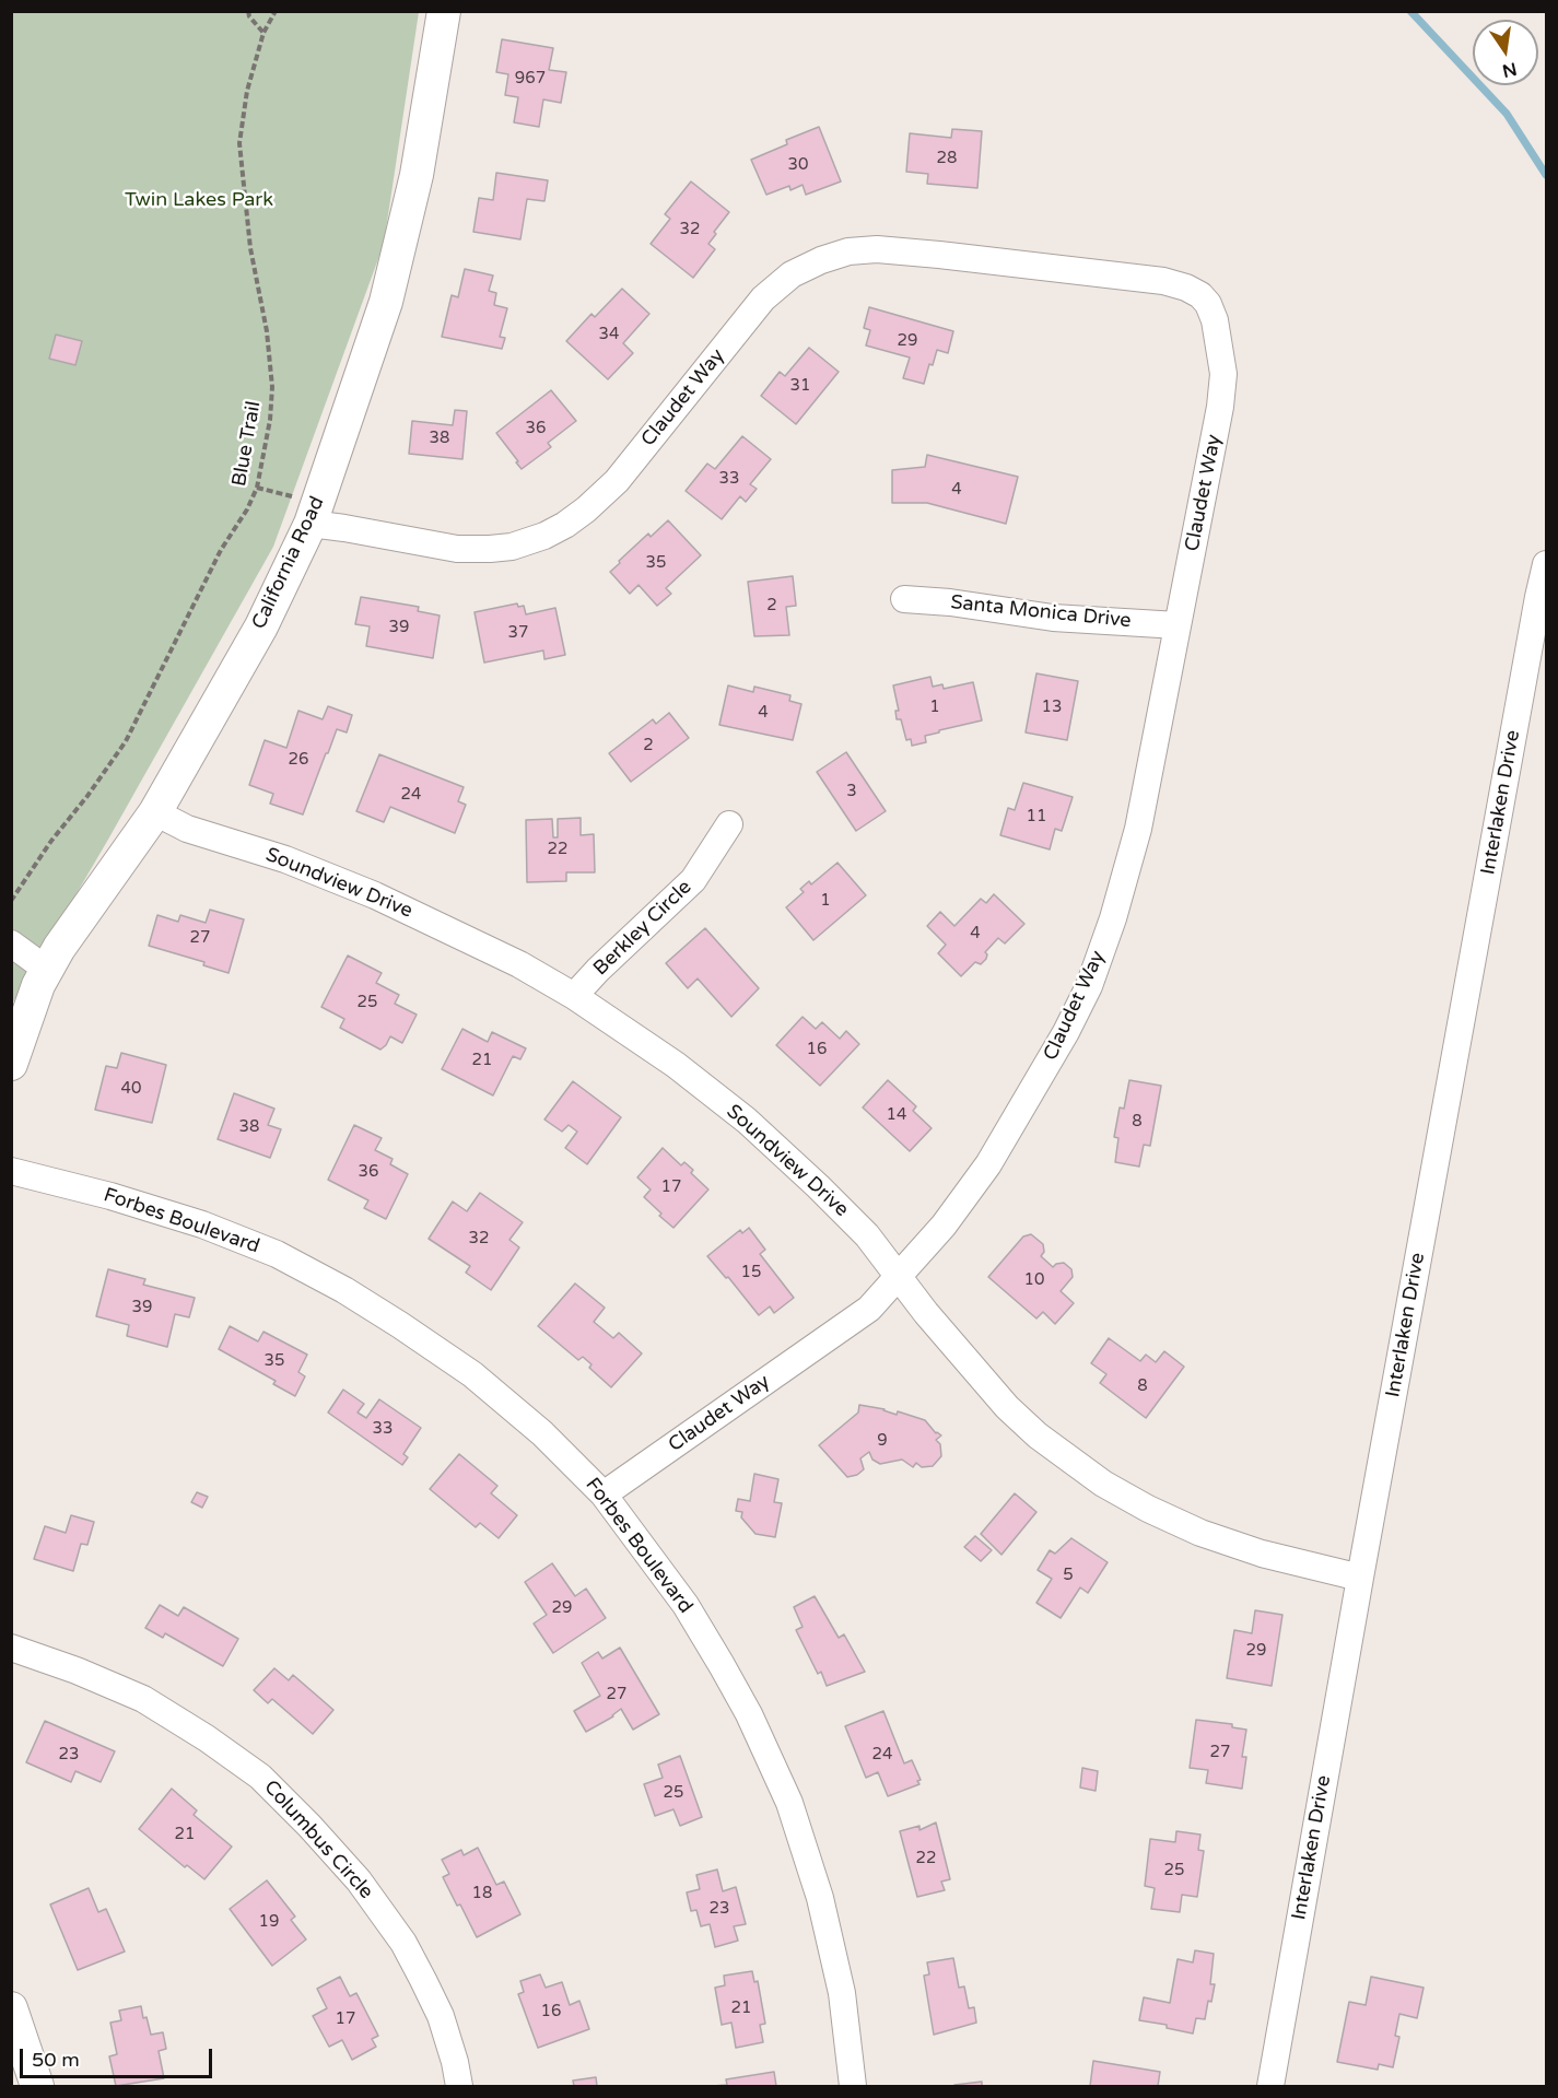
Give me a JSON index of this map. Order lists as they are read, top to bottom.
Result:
{
  "streets": {
    "main road": ["California Road"],
    "street": [
      "Claudet Way",
      "Santa Monica Drive",
      "Interlaken Drive",
      "Soundview Drive",
      "Berkley Circle",
      "Forbes Boulevard",
      "Columbus Circle"
    ],
    "path": ["Blue Trail"]
  },
  "crossings": [
    ["Claudet Way", "California Road"],
    ["Claudet Way", "Santa Monica Drive"],
    ["Claudet Way", "Soundview Drive"],
    ["Claudet Way", "Forbes Boulevard"],
    ["California Road", "Soundview Drive"],
    ["Interlaken Drive", "Soundview Drive"],
    ["Soundview Drive", "Berkley Circle"]
  ],
  "parks": ["Twin Lakes Park"],
  "house_numbers": [
    "967",
    "28",
    "30",
    "32",
    "34",
    "29",
    "31",
    "36",
    "38",
    "33",
    "4",
    "35",
    "2",
    "39",
    "37",
    "1",
    "13",
    "4",
    "2",
    "26",
    "3",
    "24",
    "11",
    "22",
    "1",
    "4",
    "27",
    "25",
    "16",
    "21",
    "40",
    "14",
    "8",
    "38",
    "36",
    "17",
    "32",
    "15",
    "10",
    "39",
    "35",
    "8",
    "33",
    "9",
    "5",
    "29",
    "29",
    "27",
    "27",
    "23",
    "24",
    "25",
    "21",
    "22",
    "25",
    "18",
    "23",
    "19",
    "21",
    "16",
    "17"
  ],
  "scale_bar": "50 m",
  "north": "bottom"
}
